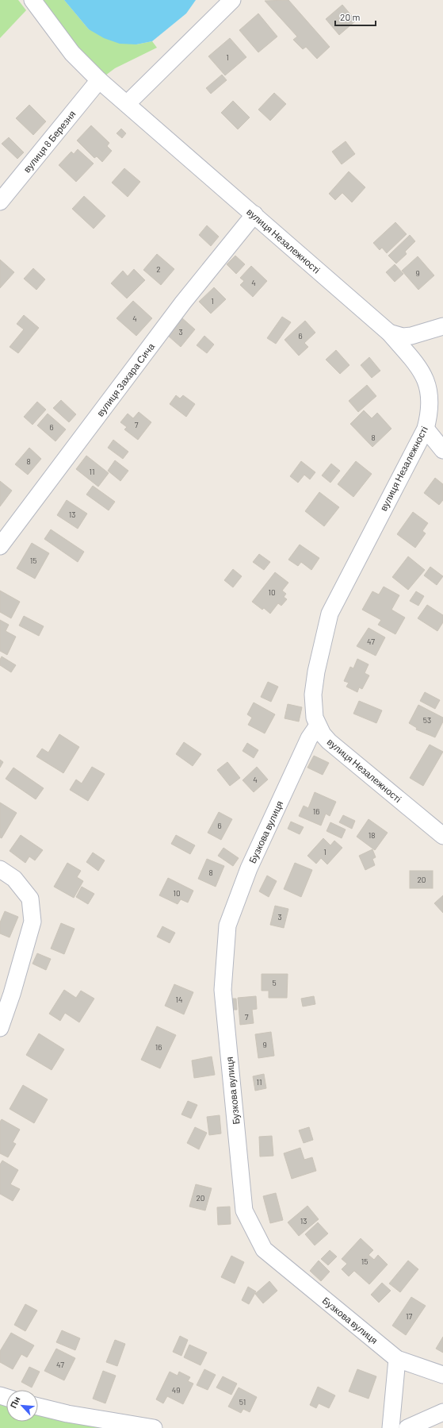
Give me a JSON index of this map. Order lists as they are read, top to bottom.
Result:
{
  "streets": {
    "street": [
      "вулиця 8 Березня",
      "вулиця Незалежності",
      "вулиця Захара Сича",
      "Бузкова вулиця"
    ]
  },
  "crossings": [
    ["вулиця 8 Березня", "вулиця Незалежності"],
    ["вулиця Незалежності", "вулиця Захара Сича"],
    ["вулиця Незалежності", "Бузкова вулиця"]
  ],
  "house_numbers": [
    "1",
    "2",
    "9",
    "4",
    "1",
    "4",
    "3",
    "6",
    "7",
    "6",
    "8",
    "8",
    "11",
    "13",
    "15",
    "10",
    "47",
    "53",
    "4",
    "16",
    "6",
    "18",
    "1",
    "8",
    "20",
    "10",
    "3",
    "5",
    "14",
    "7",
    "9",
    "16",
    "11",
    "20",
    "13",
    "15",
    "17",
    "47",
    "49",
    "51"
  ],
  "scale_bar": "20 m",
  "north": "top left"
}
